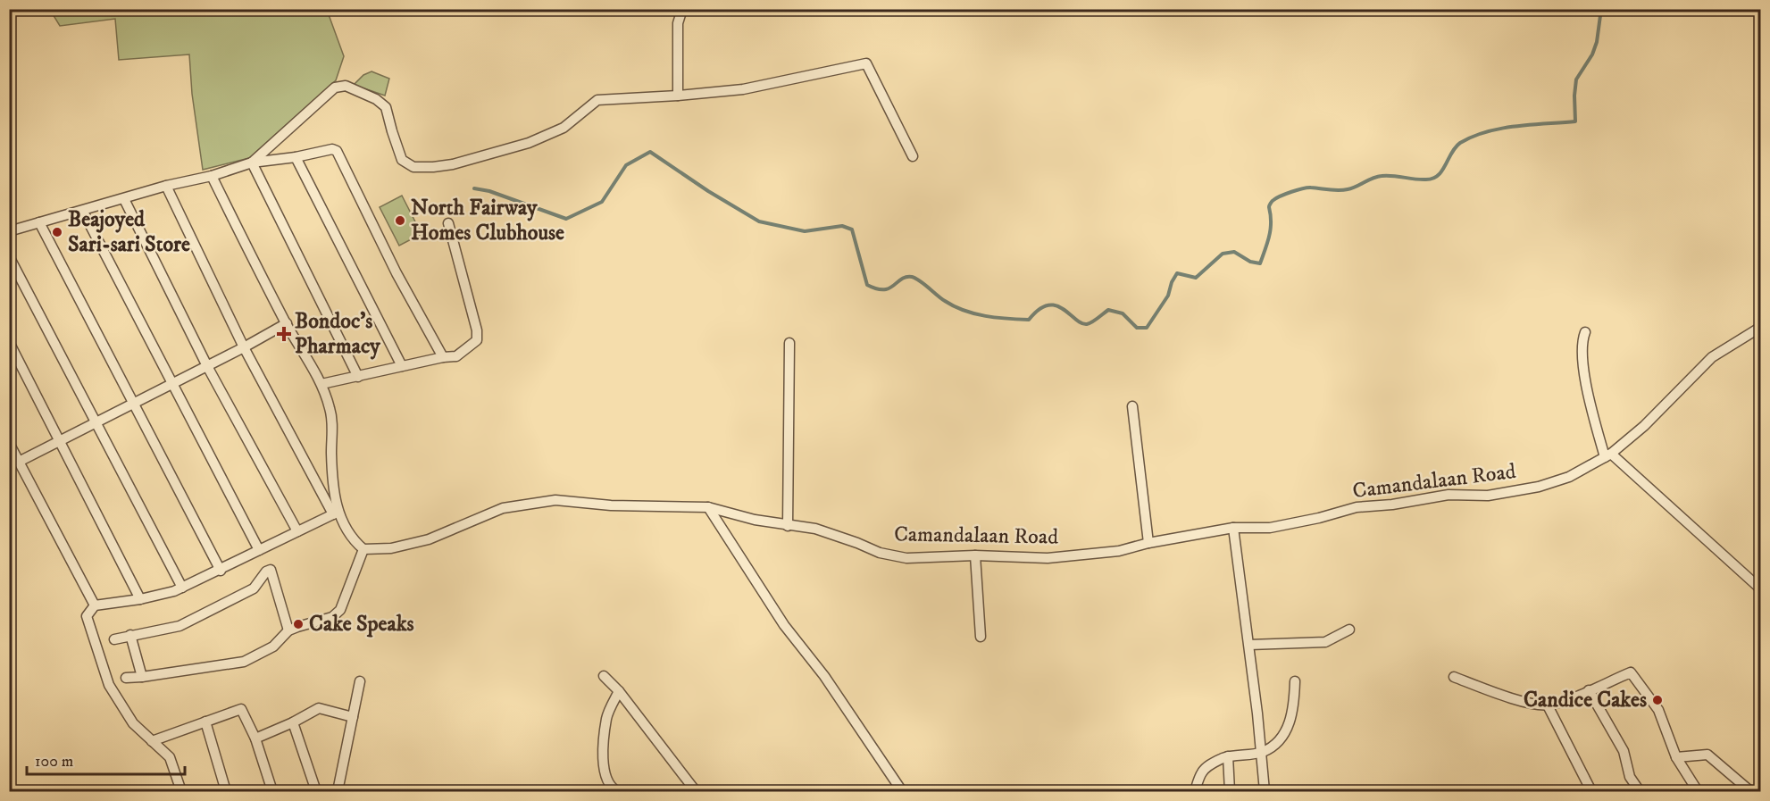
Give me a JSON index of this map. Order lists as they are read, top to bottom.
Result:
{
  "streets": {
    "street": ["Camandalaan Road"]
  },
  "places": {
    "other": [
      "North Fairway Homes Clubhouse",
      "Beajoyed Sari-sari Store",
      "Cake Speaks",
      "Candice Cakes"
    ],
    "health": ["Bondoc's Pharmacy"]
  },
  "scale_bar": "100 m"
}
